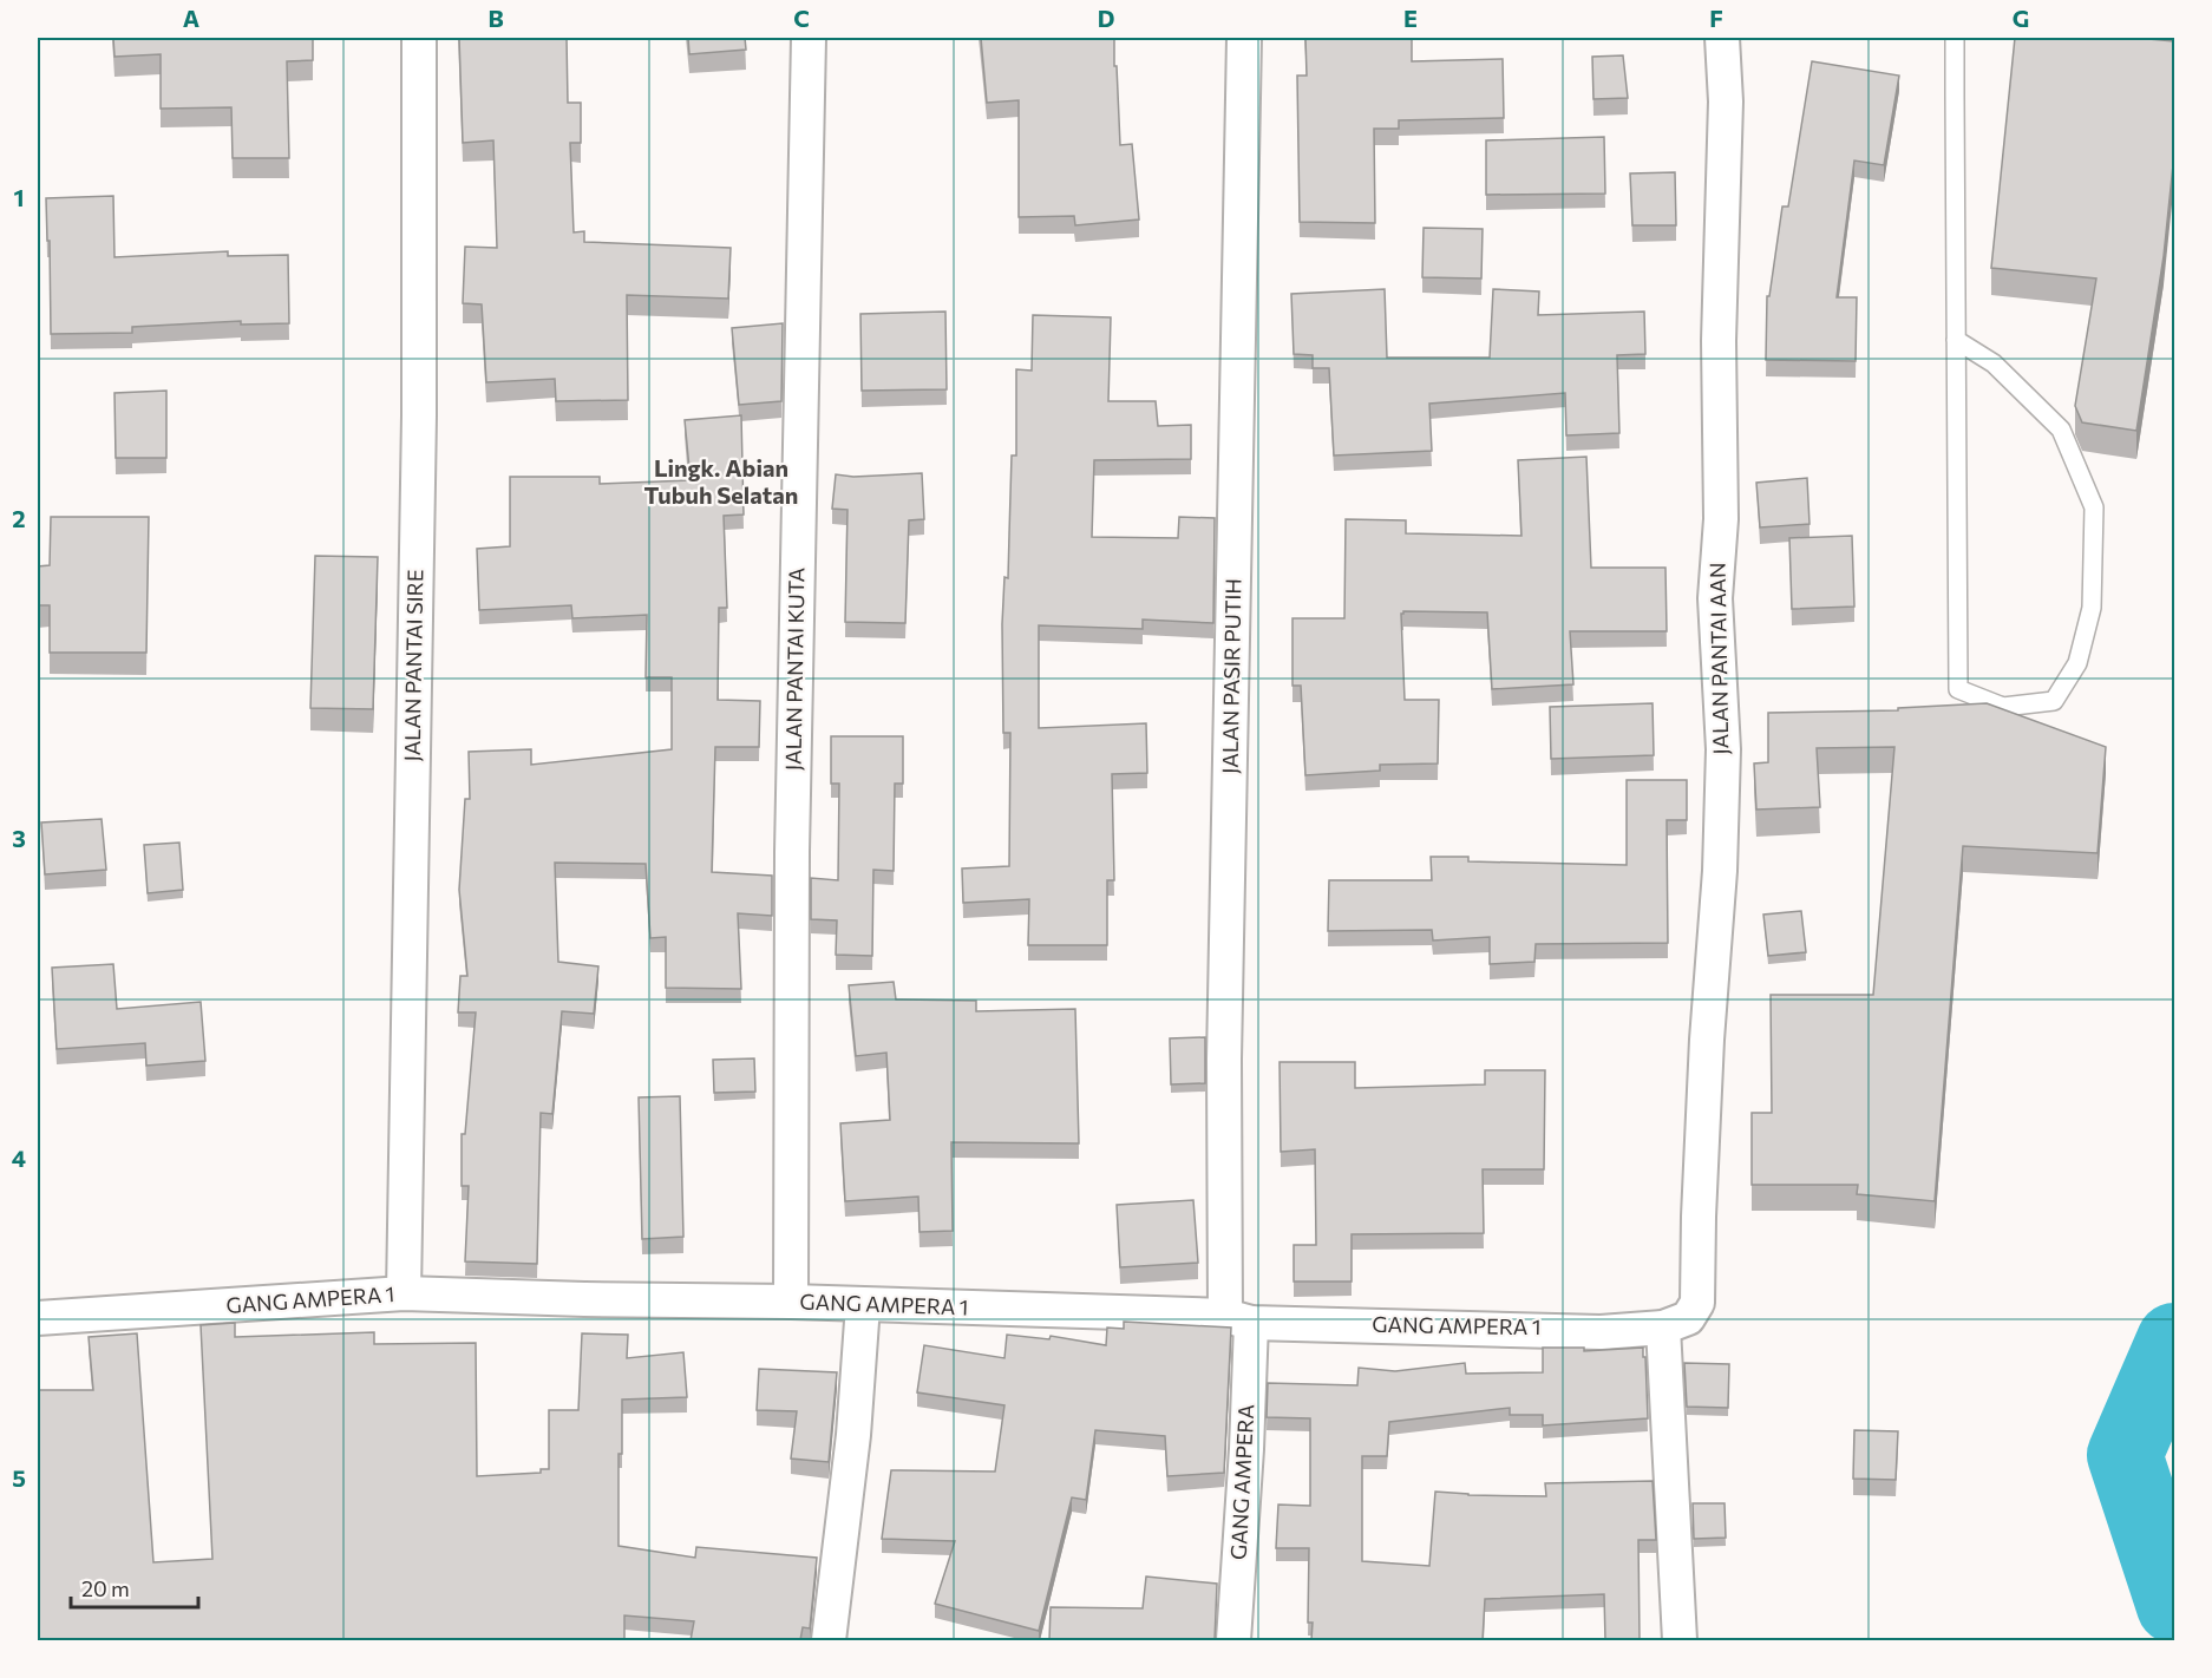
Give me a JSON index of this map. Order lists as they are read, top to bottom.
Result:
{
  "streets": {
    "street": [
      "JALAN PANTAI AAN",
      "JALAN PANTAI SIRE",
      "JALAN PANTAI KUTA",
      "JALAN PASIR PUTIH",
      "GANG AMPERA 1",
      "GANG AMPERA"
    ]
  },
  "crossings": [
    ["JALAN PANTAI AAN", "GANG AMPERA 1"],
    ["JALAN PANTAI SIRE", "GANG AMPERA 1"],
    ["JALAN PANTAI KUTA", "GANG AMPERA 1"],
    ["JALAN PASIR PUTIH", "GANG AMPERA 1"],
    ["JALAN PASIR PUTIH", "GANG AMPERA"],
    ["GANG AMPERA 1", "GANG AMPERA"]
  ],
  "districts": ["Lingk. Abian Tubuh Selatan"],
  "scale_bar": "20 m",
  "grid": {
    "columns": [
      "A",
      "B",
      "C",
      "D",
      "E",
      "F",
      "G"
    ],
    "rows": [
      "1",
      "2",
      "3",
      "4",
      "5"
    ]
  }
}
